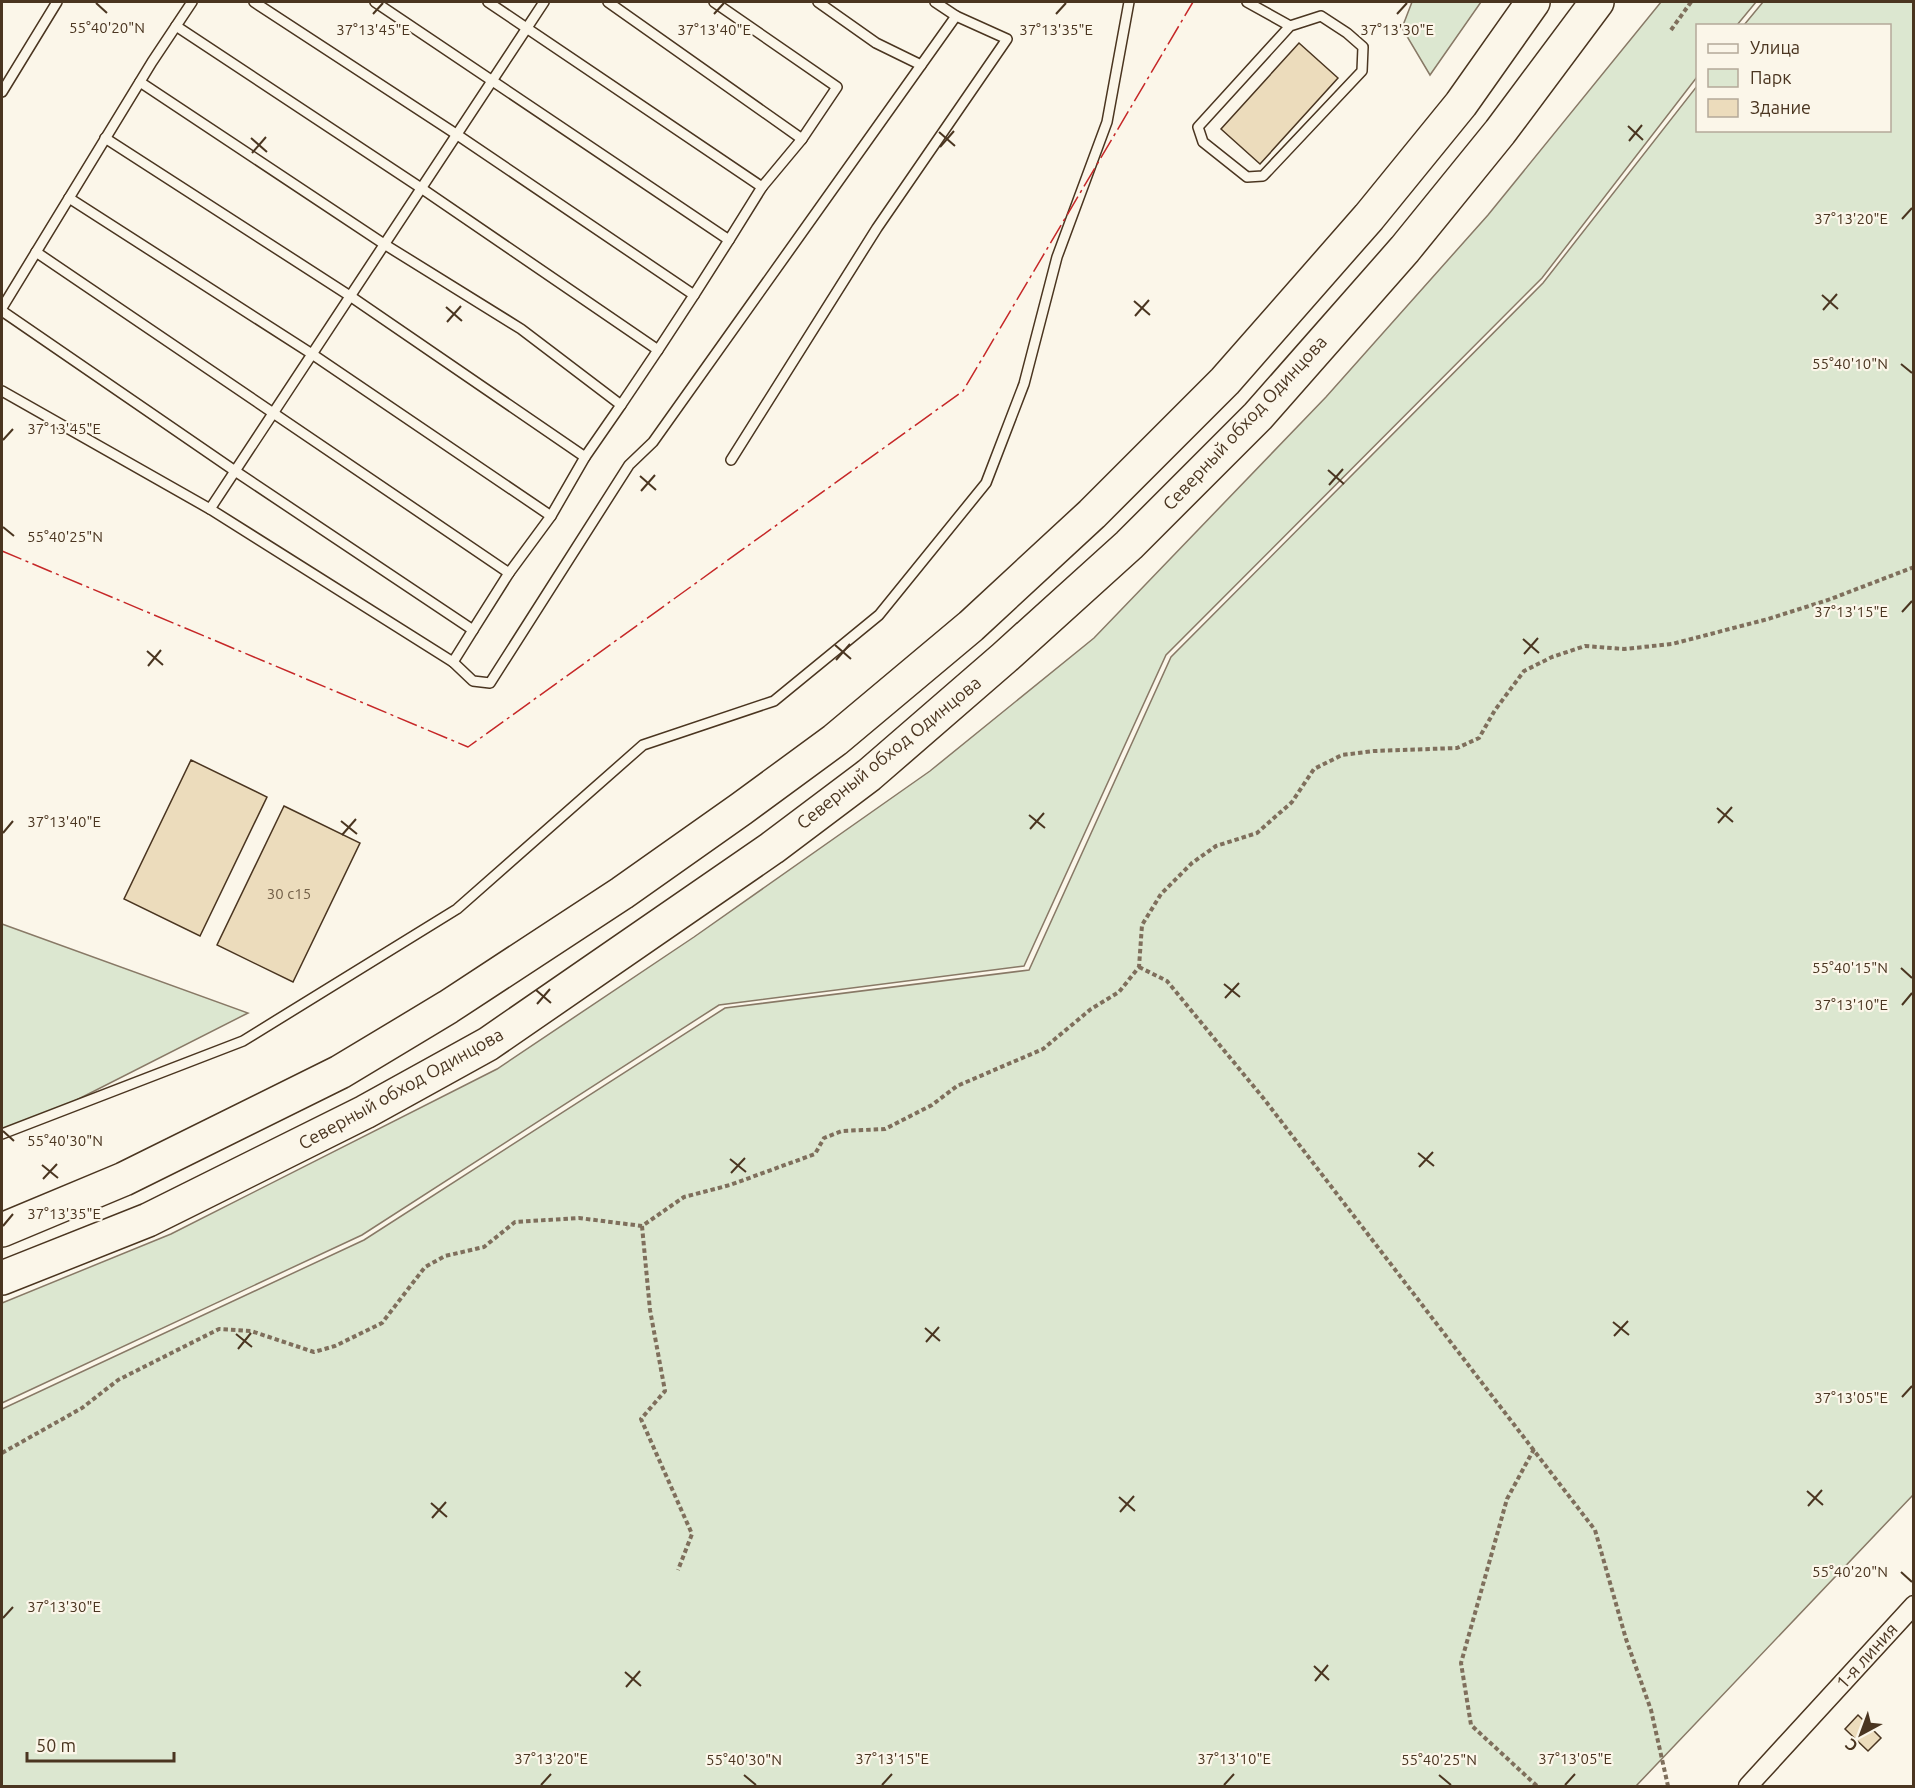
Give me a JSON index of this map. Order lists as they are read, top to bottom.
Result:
{
  "streets": {
    "highway": ["Северный обход Одинцова"],
    "street": ["1-я линия"]
  },
  "house_numbers": ["30 с15"],
  "legend": ["Улица", "Парк", "Здание"],
  "scale_bar": "50 m",
  "north": "bottom left",
  "coordinates": [
    "55°40'20\"N",
    "37°13'35\"E",
    "37°13'45\"E",
    "37°13'40\"E",
    "37°13'30\"E",
    "37°13'20\"E",
    "55°40'10\"N",
    "55°40'25\"N",
    "37°13'15\"E",
    "55°40'15\"N",
    "37°13'10\"E",
    "55°40'30\"N",
    "37°13'05\"E"
  ]
}
